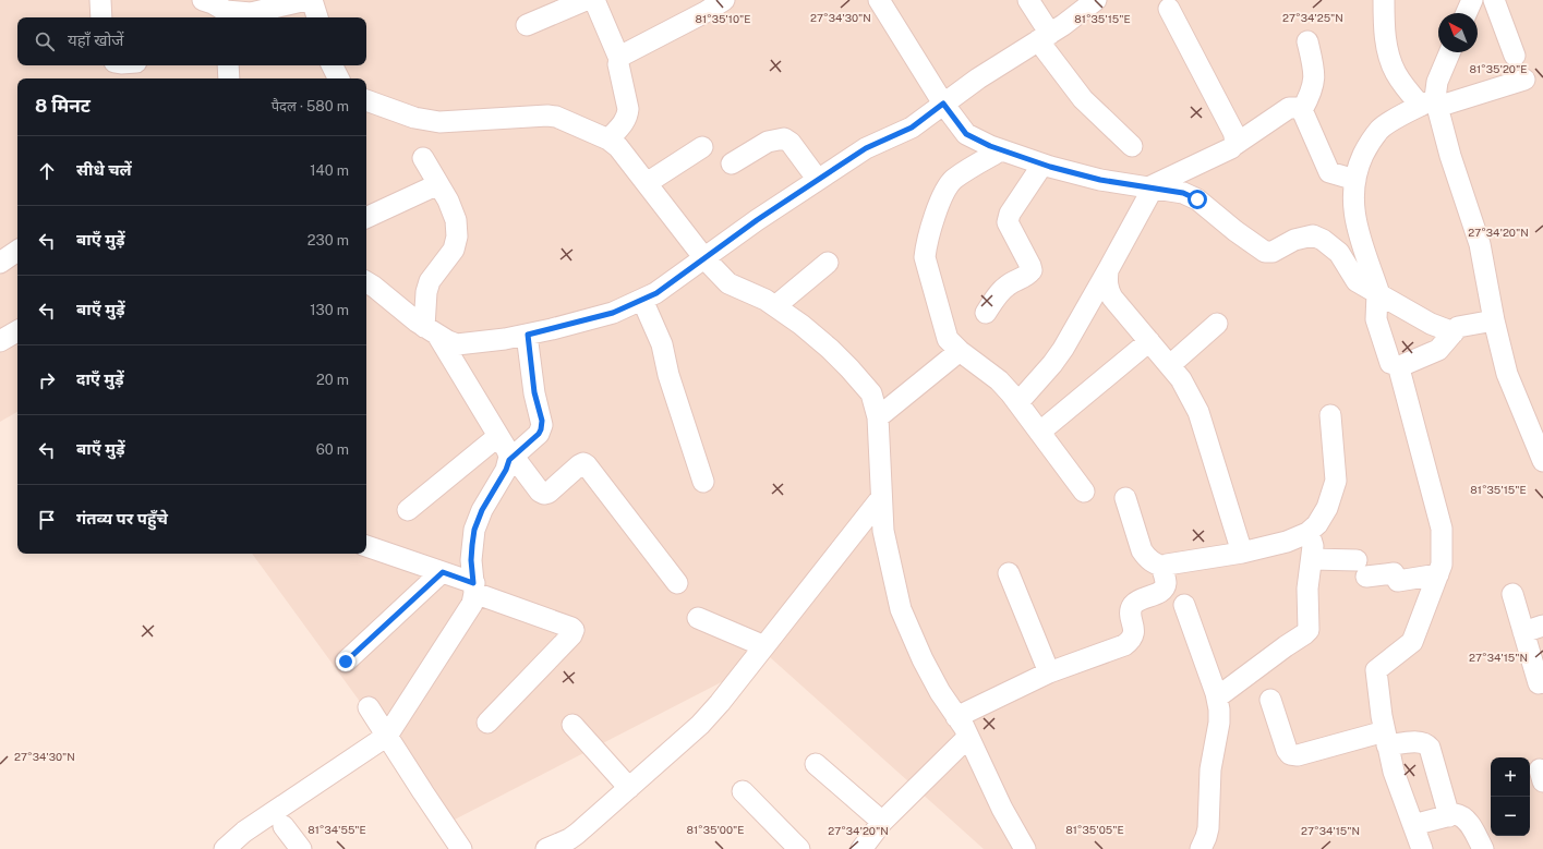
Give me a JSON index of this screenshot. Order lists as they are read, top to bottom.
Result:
{
  "north": "top left",
  "page": {
    "search": "यहाँ खोजें",
    "heading": ["8 मिनट", "पैदल · 580 m"],
    "list": [
      ["सीधे चलें", "140 m"],
      ["बाएँ मुड़ें", "230 m"],
      ["बाएँ मुड़ें", "130 m"],
      ["दाएँ मुड़ें", "20 m"],
      ["बाएँ मुड़ें", "60 m"],
      "गंतव्य पर पहुँचे"
    ],
    "map_buttons": ["+", "−"]
  },
  "coordinates": [
    "27°34'30\"N",
    "27°34'25\"N",
    "81°35'15\"E",
    "81°35'10\"E",
    "81°35'20\"E",
    "27°34'20\"N",
    "27°34'15\"N",
    "81°34'55\"E",
    "81°35'00\"E",
    "81°35'05\"E"
  ]
}
